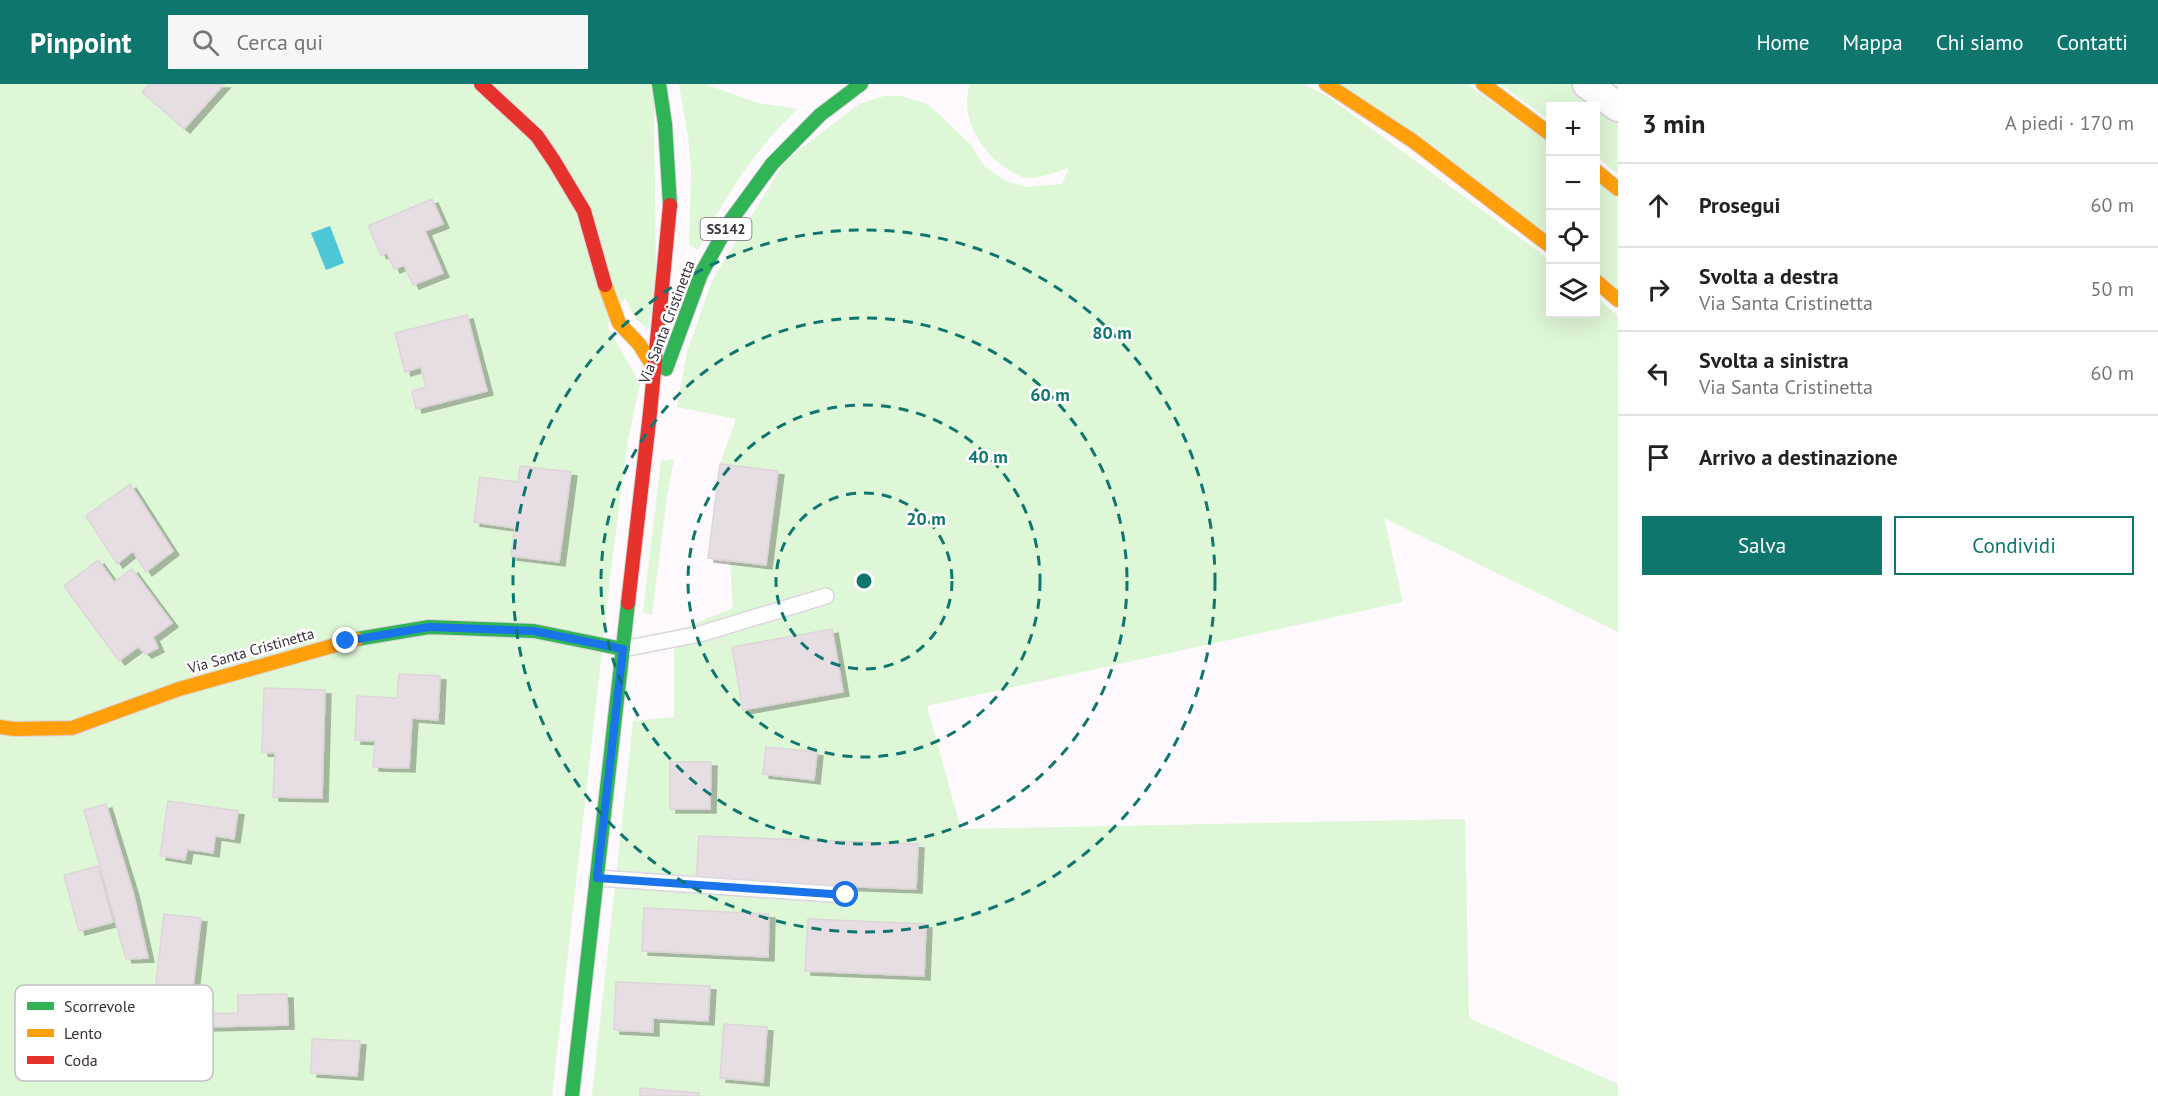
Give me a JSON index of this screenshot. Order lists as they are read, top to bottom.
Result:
{
  "streets": {
    "main road": ["SS142", "Via Santa Cristinetta"]
  },
  "legend": ["Scorrevole", "Lento", "Coda"],
  "page": {
    "header": "Pinpoint",
    "search": "Cerca qui",
    "nav": [
      "Home",
      "Mappa",
      "Chi siamo",
      "Contatti"
    ],
    "heading": ["3 min", "A piedi · 170 m"],
    "map_buttons": ["+", "−"],
    "list": [
      ["Prosegui", "60 m"],
      ["Svolta a destra", "Via Santa Cristinetta", "50 m"],
      ["Svolta a sinistra", "Via Santa Cristinetta", "60 m"],
      "Arrivo a destinazione"
    ],
    "buttons": ["Salva", "Condividi"]
  },
  "rings": [
    "80 m",
    "60 m",
    "40 m",
    "20 m"
  ]
}
